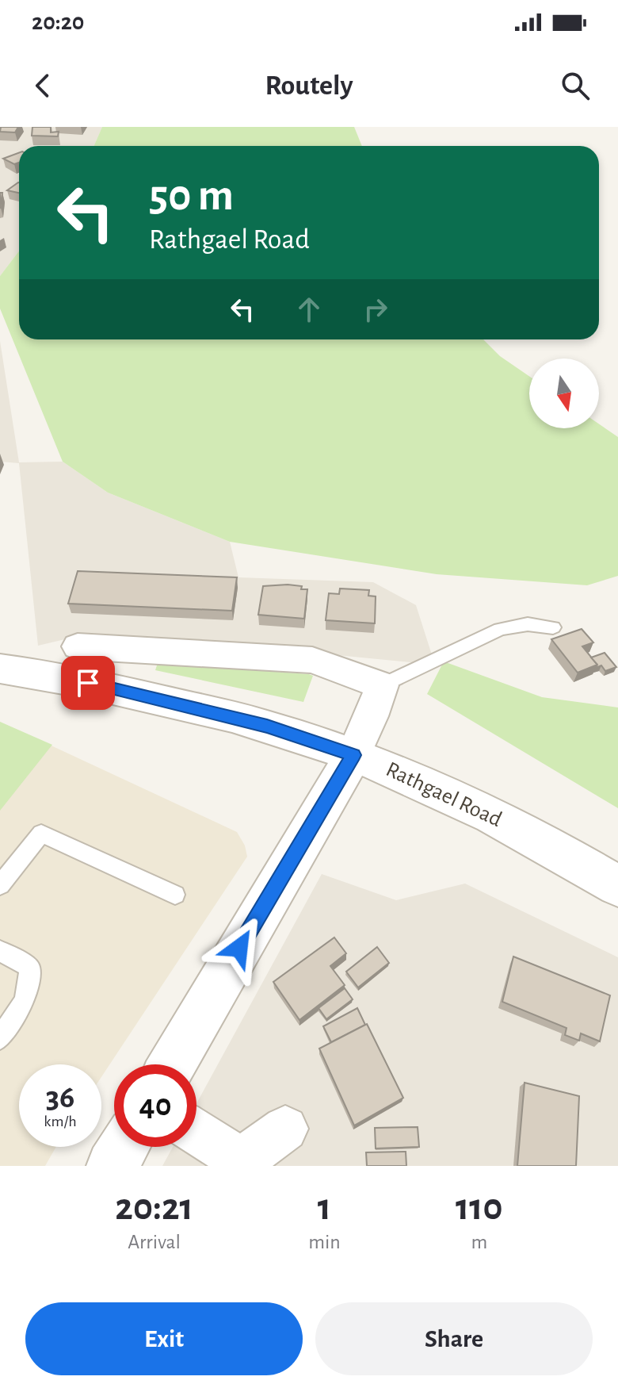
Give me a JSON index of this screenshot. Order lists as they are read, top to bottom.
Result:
{
  "streets": {
    "street": ["Rathgael Road"]
  },
  "north": "bottom",
  "page": {
    "status": "20:20",
    "header": "Routely",
    "turn": ["50 m", "Rathgael Road"],
    "speed": "36 km/h",
    "limit": "40",
    "eta": [
      "20:21",
      "Arrival",
      "1",
      "min",
      "110",
      "m"
    ],
    "buttons": ["Exit", "Share"]
  }
}
